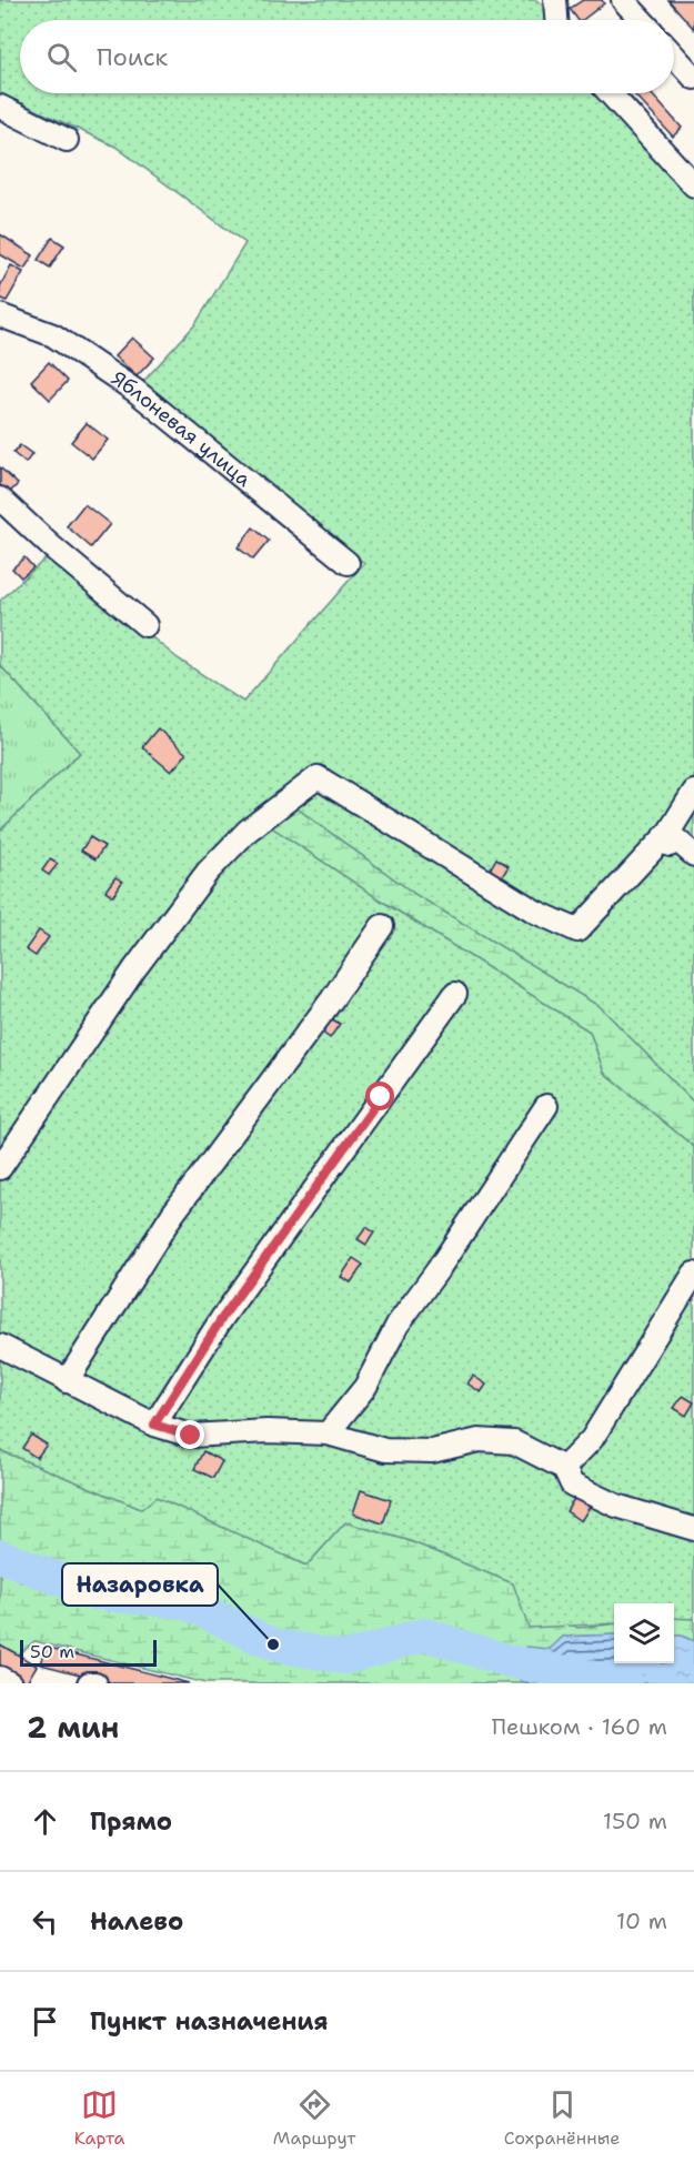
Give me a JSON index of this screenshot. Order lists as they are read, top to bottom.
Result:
{
  "streets": {
    "street": ["Яблоневая улица"]
  },
  "places": ["Назаровка"],
  "scale_bar": "50 m",
  "page": {
    "search": "Поиск",
    "scale": "50 m",
    "heading": ["2 мин", "Пешком · 160 m"],
    "list": [
      ["Прямо", "150 m"],
      ["Налево", "10 m"],
      "Пункт назначения"
    ],
    "nav": ["Карта", "Маршрут", "Сохранённые"]
  }
}
